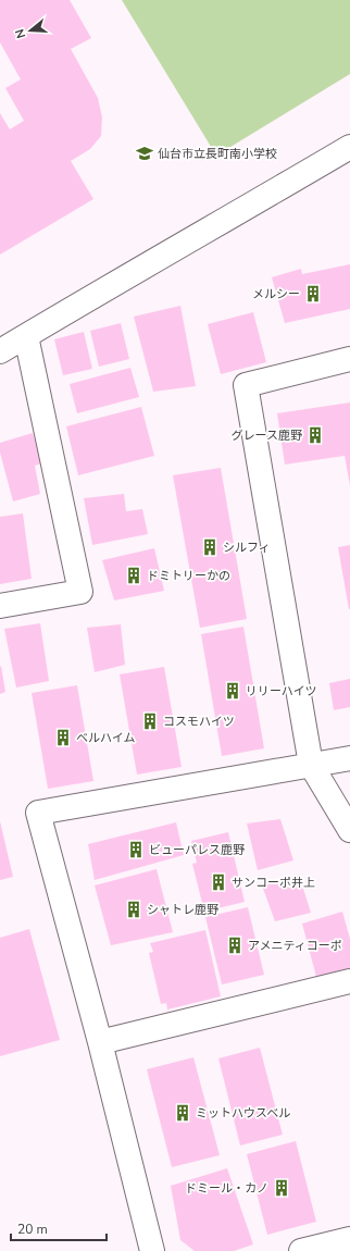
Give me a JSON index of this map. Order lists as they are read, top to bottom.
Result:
{
  "places": {
    "school or university": ["仙台市立長町南小学校"],
    "building": [
      "メルシー",
      "グレース鹿野",
      "シルフィ",
      "ドミトリーかの",
      "リリーハイツ",
      "コスモハイツ",
      "ベルハイム",
      "ビューパレス鹿野",
      "サンコーポ井上",
      "シャトレ鹿野",
      "アメニティコーポ",
      "ミットハウスベル",
      "ドミール・カノ"
    ]
  },
  "scale_bar": "20 m",
  "north": "left"
}
